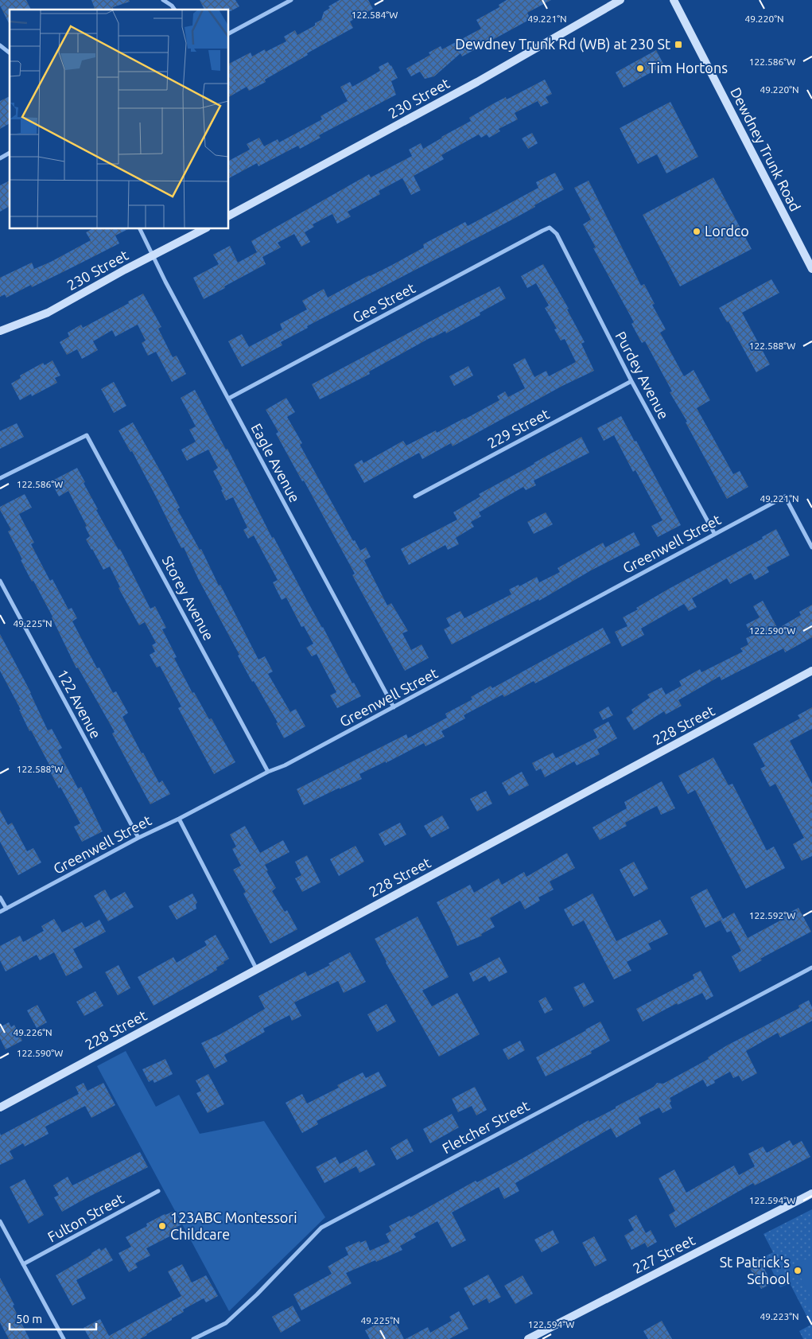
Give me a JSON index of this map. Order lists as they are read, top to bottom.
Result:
{
  "streets": {
    "street": [
      "230 Street",
      "Dewdney Trunk Road",
      "Gee Street",
      "Purdey Avenue",
      "229 Street",
      "Eagle Avenue",
      "Greenwell Street",
      "Storey Avenue",
      "122 Avenue",
      "228 Street",
      "Fletcher Street",
      "Fulton Street",
      "227 Street"
    ]
  },
  "crossings": [
    ["230 Street", "Eagle Avenue"],
    ["Gee Street", "Purdey Avenue"],
    ["Gee Street", "Eagle Avenue"],
    ["Purdey Avenue", "229 Street"],
    ["Purdey Avenue", "Greenwell Street"],
    ["Eagle Avenue", "Greenwell Street"],
    ["Greenwell Street", "Storey Avenue"],
    ["Greenwell Street", "122 Avenue"]
  ],
  "places": {
    "transit": ["Dewdney Trunk Rd (WB) at 230 St"],
    "other": [
      "Tim Hortons",
      "Lordco",
      "123ABC Montessori Childcare",
      "St Patrick's School"
    ]
  },
  "scale_bar": "50 m",
  "coordinates": [
    "122.584°W",
    "49.221°N",
    "49.220°N",
    "122.586°W",
    "122.588°W",
    "49.225°N",
    "122.590°W",
    "122.592°W",
    "49.226°N",
    "122.594°W",
    "49.223°N"
  ]
}
